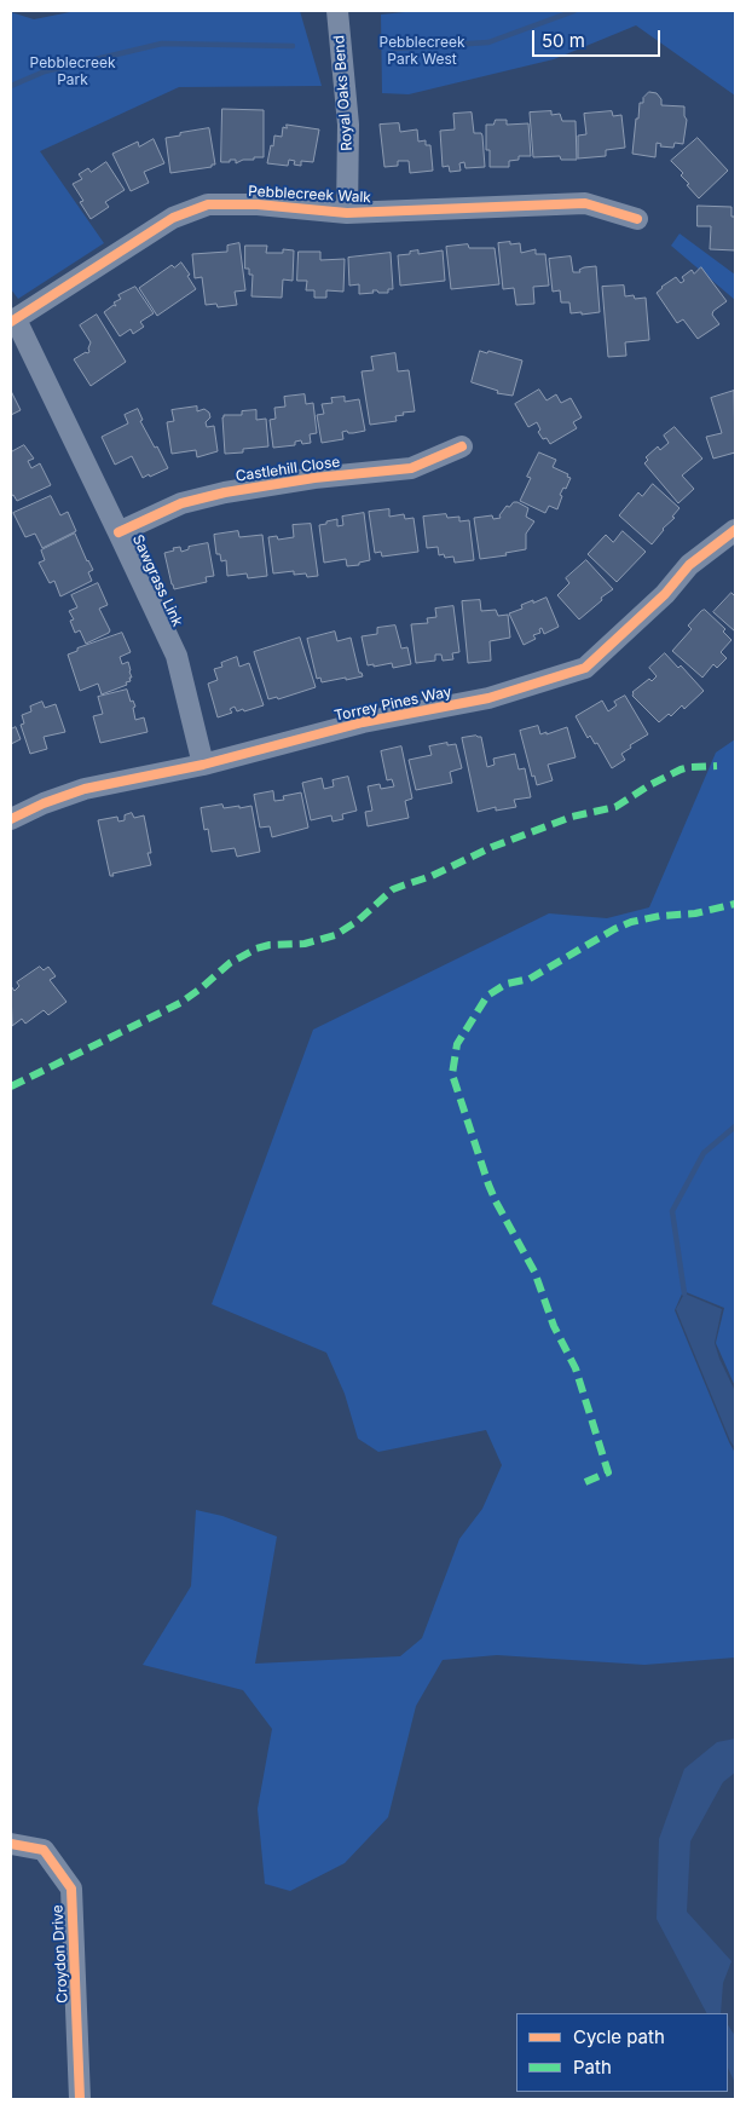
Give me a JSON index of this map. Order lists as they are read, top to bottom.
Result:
{
  "streets": {
    "street": [
      "Royal Oaks Bend",
      "Pebblecreek Walk",
      "Castlehill Close",
      "Sawgrass Link",
      "Torrey Pines Way",
      "Croydon Drive"
    ]
  },
  "crossings": [
    ["Royal Oaks Bend", "Pebblecreek Walk"],
    ["Pebblecreek Walk", "Sawgrass Link"],
    ["Castlehill Close", "Sawgrass Link"],
    ["Sawgrass Link", "Torrey Pines Way"]
  ],
  "parks": ["Pebblecreek Park West", "Pebblecreek Park"],
  "legend": ["Cycle path", "Path"],
  "scale_bar": "50 m"
}
